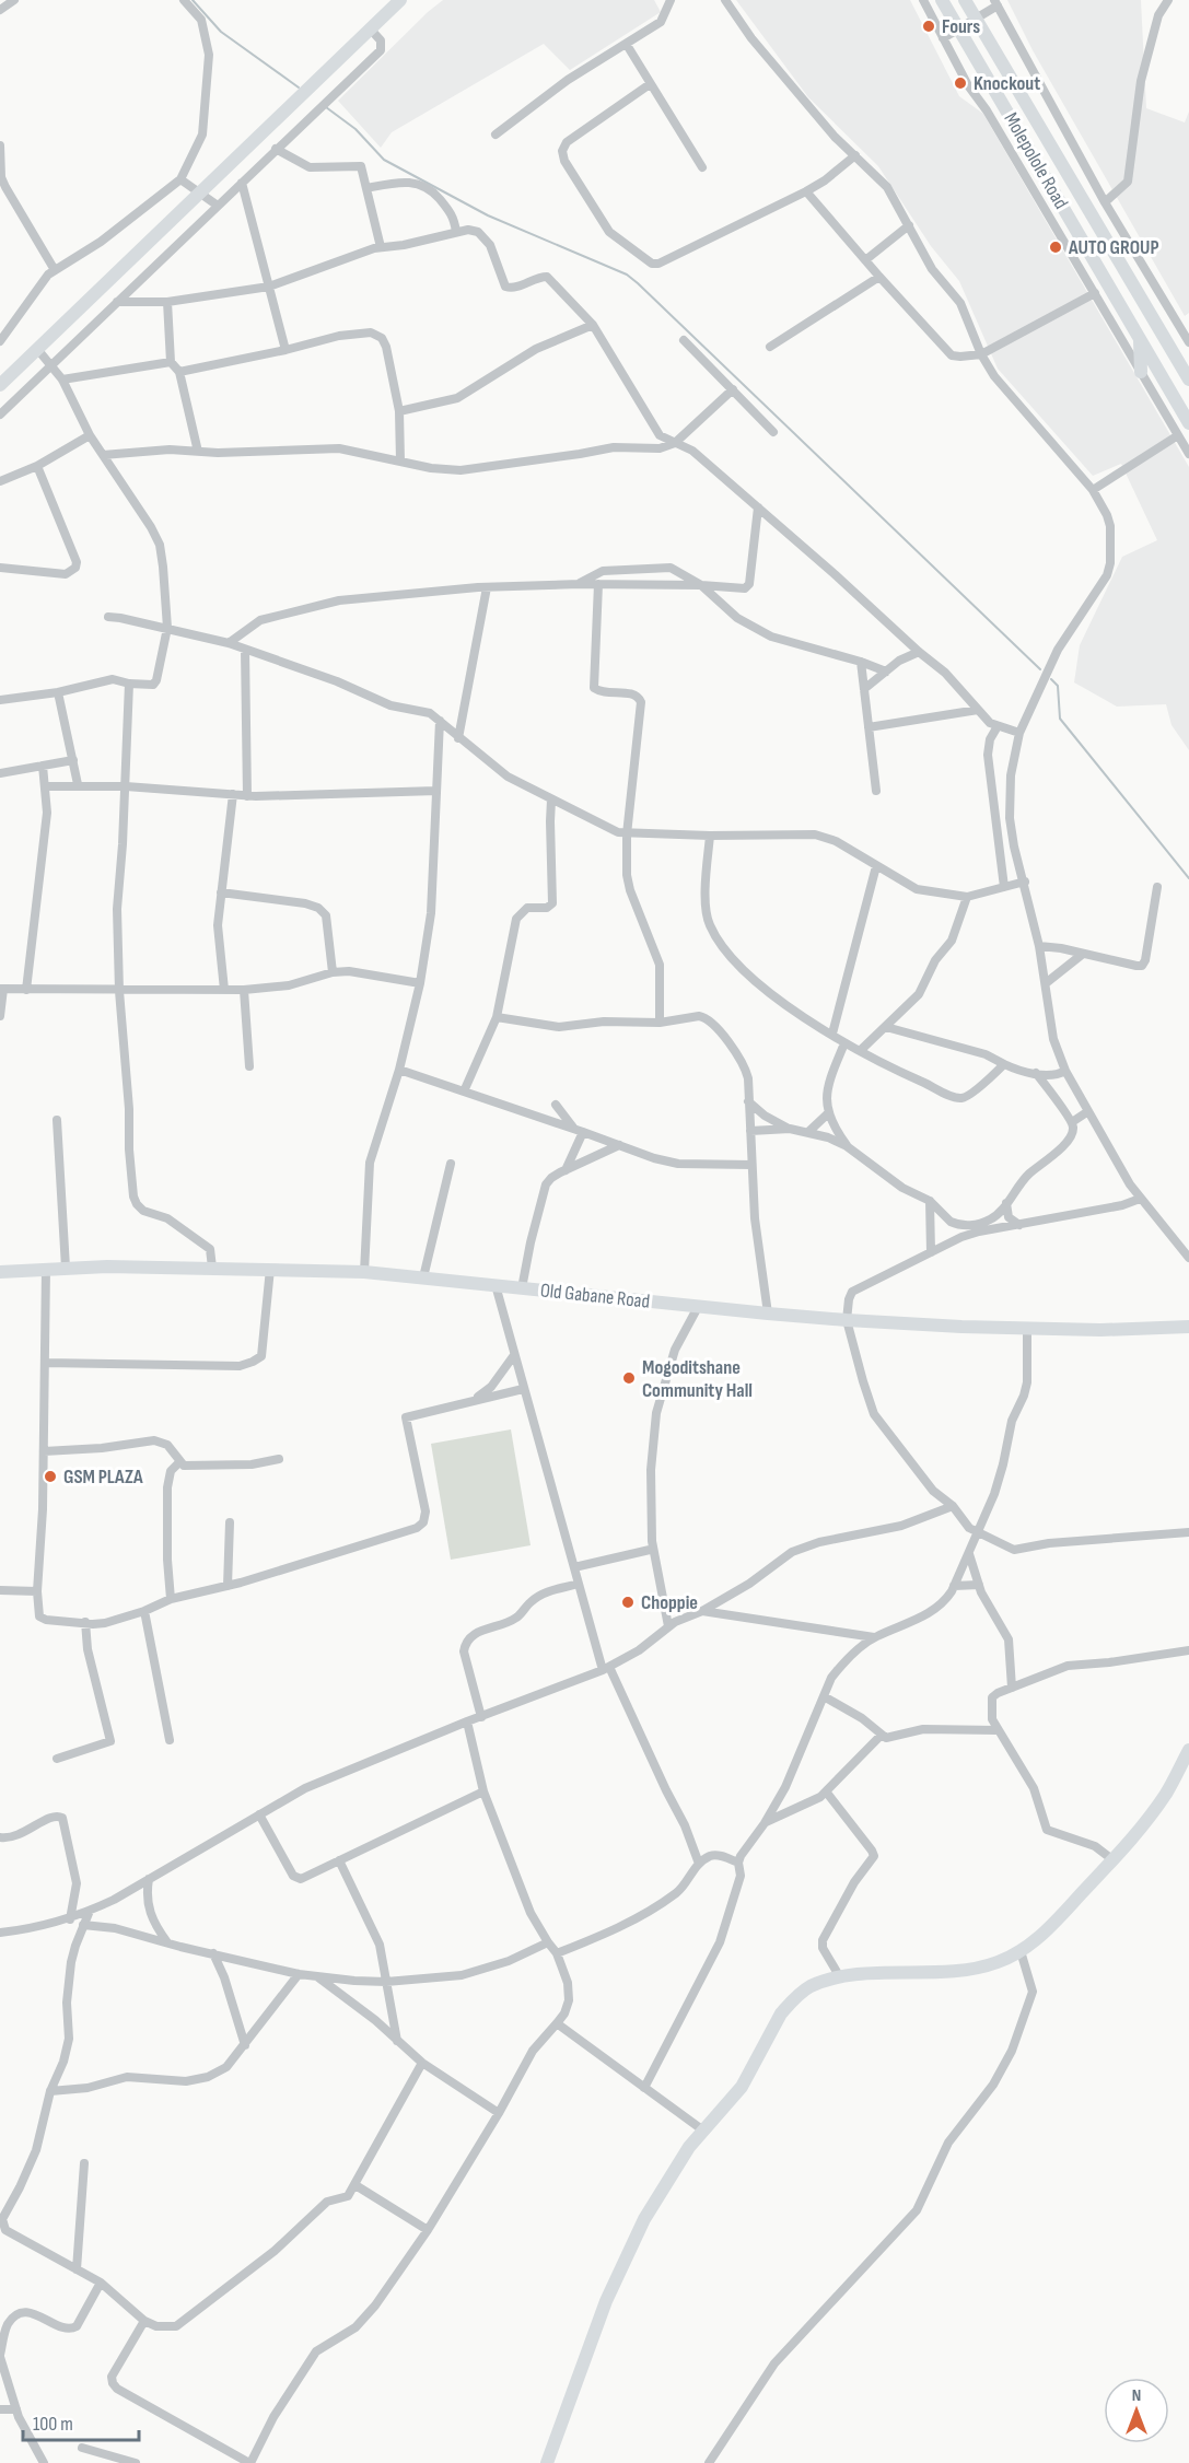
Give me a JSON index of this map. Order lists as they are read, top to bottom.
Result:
{
  "streets": {
    "street": ["Molepolole Road", "Old Gabane Road"]
  },
  "places": [
    "Fours",
    "Knockout",
    "AUTO GROUP",
    "Mogoditshane Community Hall",
    "GSM PLAZA",
    "Choppie"
  ],
  "scale_bar": "100 m",
  "north": "top"
}
